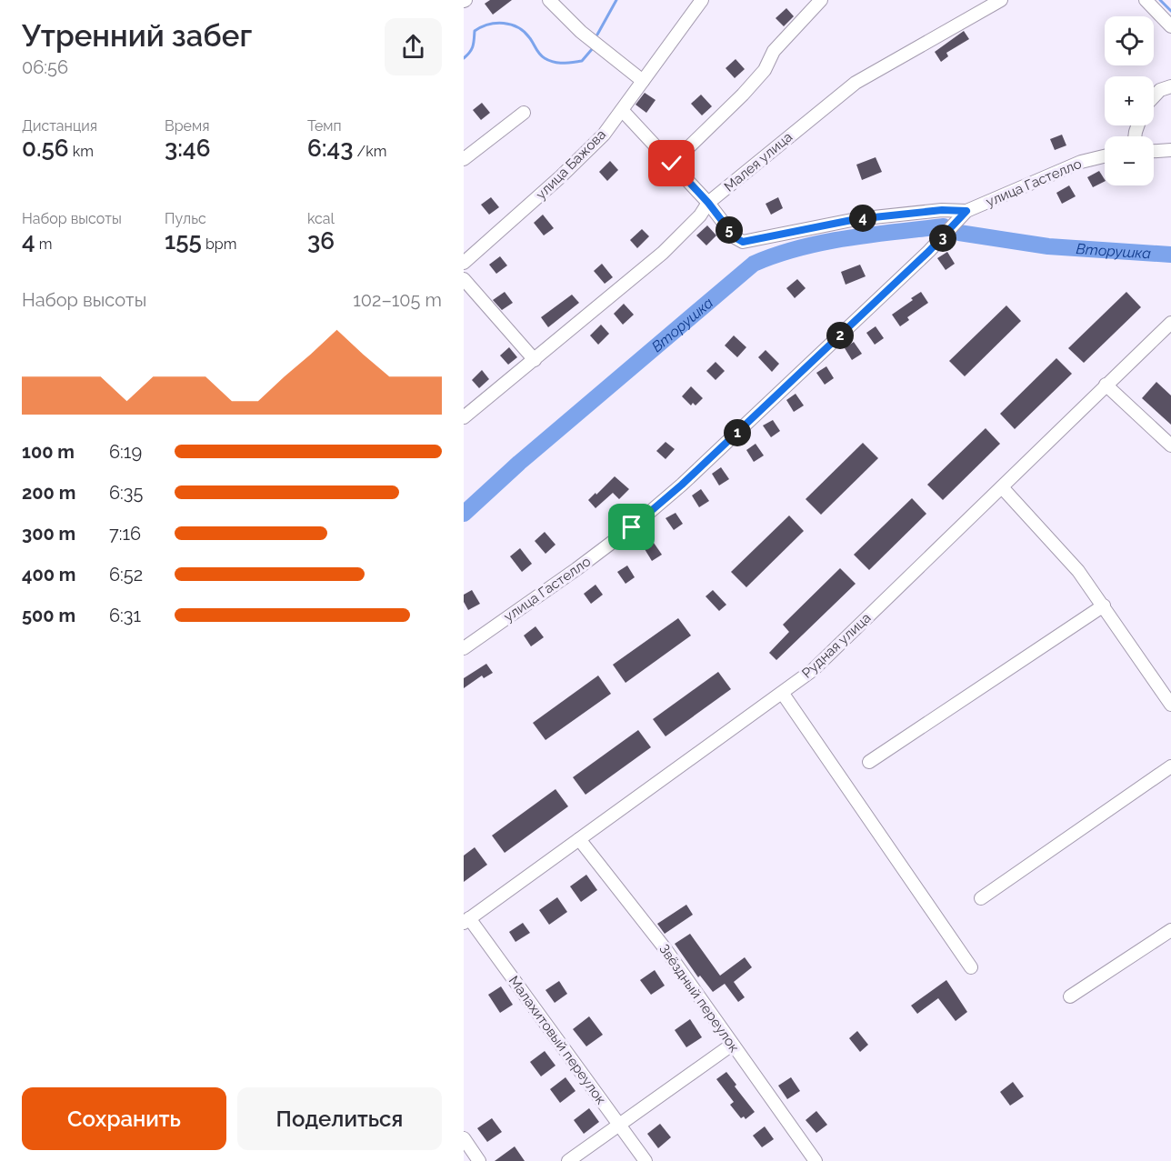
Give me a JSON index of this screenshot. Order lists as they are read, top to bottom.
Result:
{
  "streets": {
    "street": [
      "Малея улица",
      "улица Бажова",
      "улица Гастелло",
      "Рудная улица",
      "Звёздный переулок",
      "Малахитовый переулок"
    ]
  },
  "crossings": [
    ["Рудная улица", "Звёздный переулок"],
    ["Рудная улица", "Малахитовый переулок"]
  ],
  "water": ["Вторушка"],
  "page": {
    "heading": ["Утренний забег", "06:56"],
    "map_buttons": ["+", "−"],
    "stats": [
      ["Дистанция", "0.56 km"],
      ["Время", "3:46"],
      ["Темп", "6:43 /km"],
      ["Набор высоты", "4 m"],
      ["Пульс", "155 bpm"],
      ["kcal", "36"]
    ],
    "pins": [
      "4",
      "5",
      "3",
      "2",
      "1"
    ],
    "chart": ["Набор высоты", "102–105 m"],
    "list": [
      {
        "name": "100 m",
        "note": "6:19"
      },
      {
        "name": "200 m",
        "note": "6:35"
      },
      {
        "name": "300 m",
        "note": "7:16"
      },
      {
        "name": "400 m",
        "note": "6:52"
      },
      {
        "name": "500 m",
        "note": "6:31"
      }
    ],
    "buttons": ["Сохранить", "Поделиться"]
  }
}
